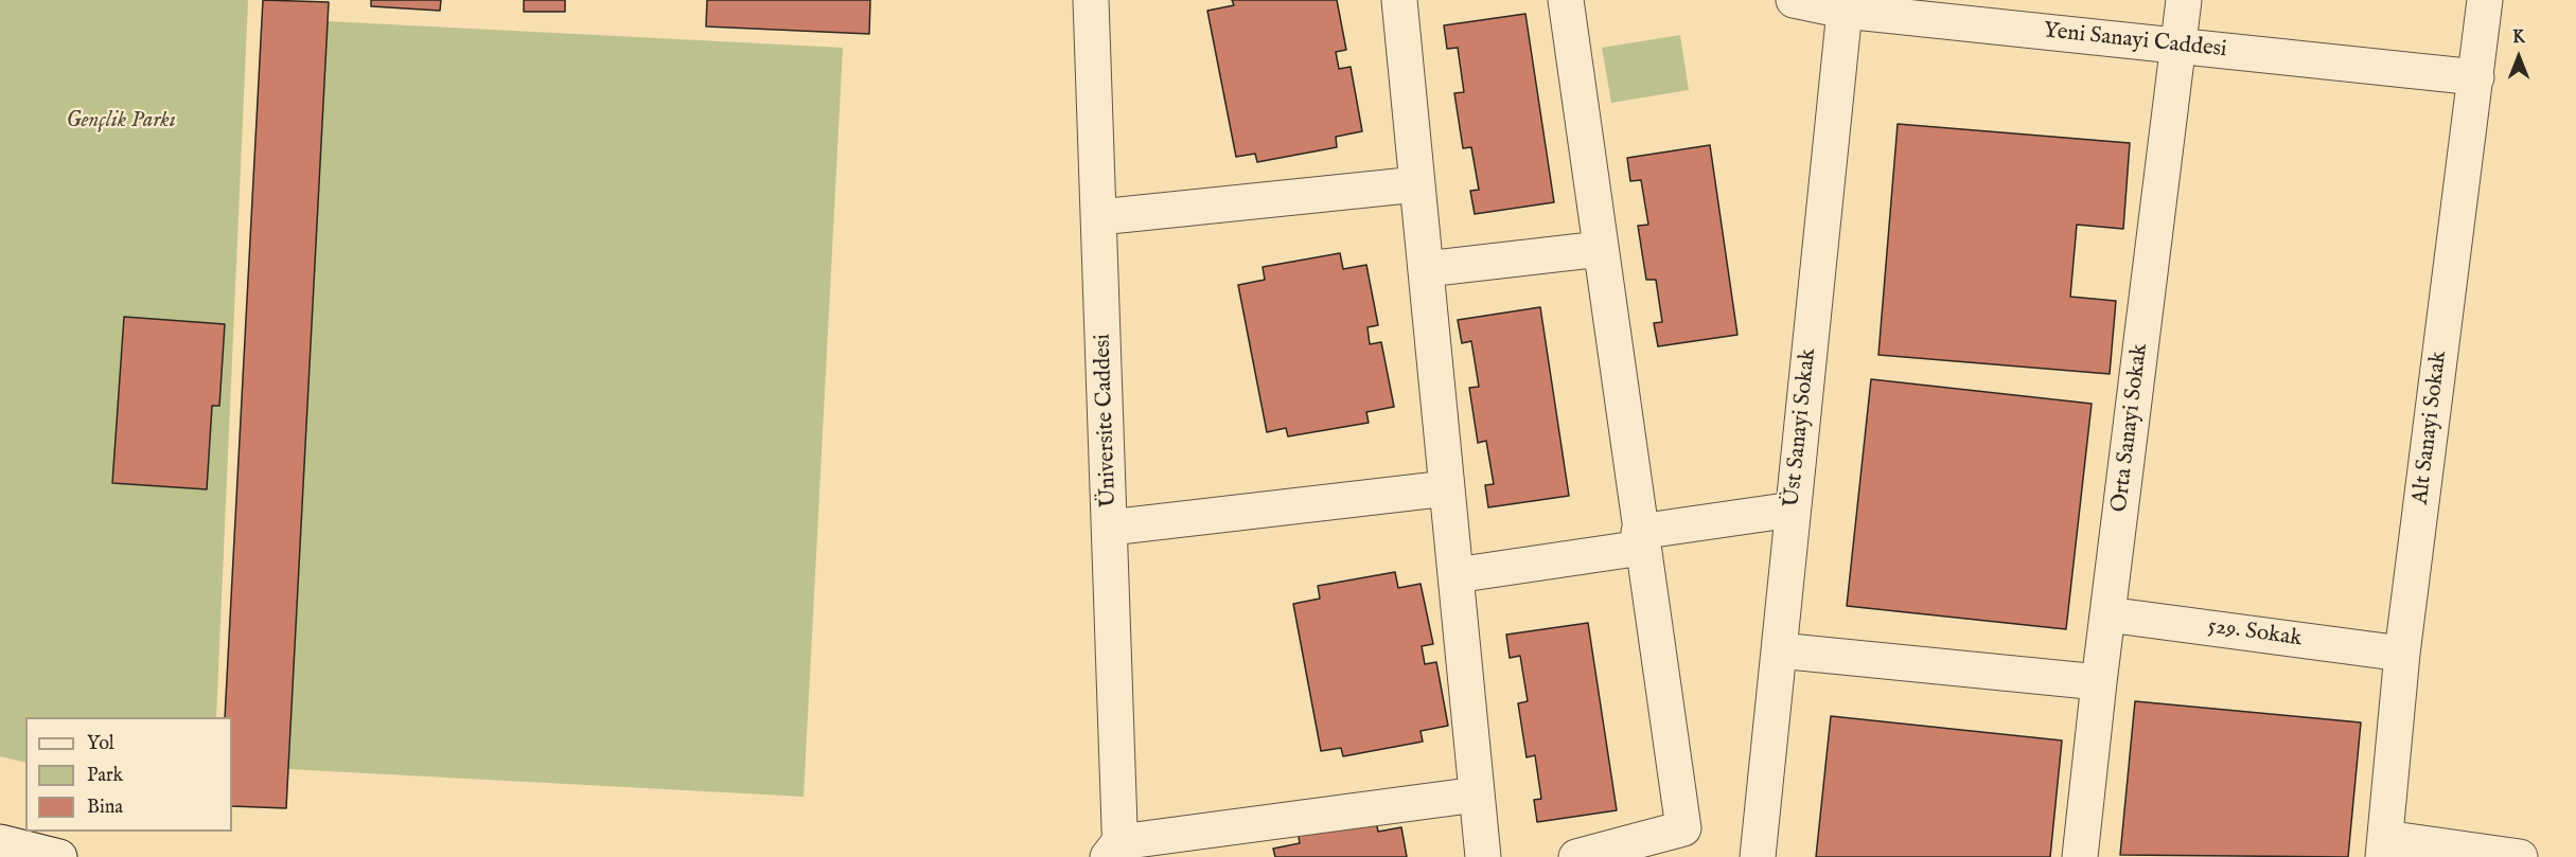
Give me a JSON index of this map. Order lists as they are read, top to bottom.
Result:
{
  "streets": {
    "street": [
      "Yeni Sanayi Caddesi",
      "Üniversite Caddesi",
      "Üst Sanayi Sokak",
      "Orta Sanayi Sokak",
      "Alt Sanayi Sokak",
      "529. Sokak"
    ]
  },
  "crossings": [
    ["Yeni Sanayi Caddesi", "Üst Sanayi Sokak"],
    ["Yeni Sanayi Caddesi", "Orta Sanayi Sokak"],
    ["Yeni Sanayi Caddesi", "Alt Sanayi Sokak"],
    ["Orta Sanayi Sokak", "529. Sokak"],
    ["Alt Sanayi Sokak", "529. Sokak"]
  ],
  "parks": ["Gençlik Parkı"],
  "legend": ["Yol", "Park", "Bina"],
  "north": "top"
}
